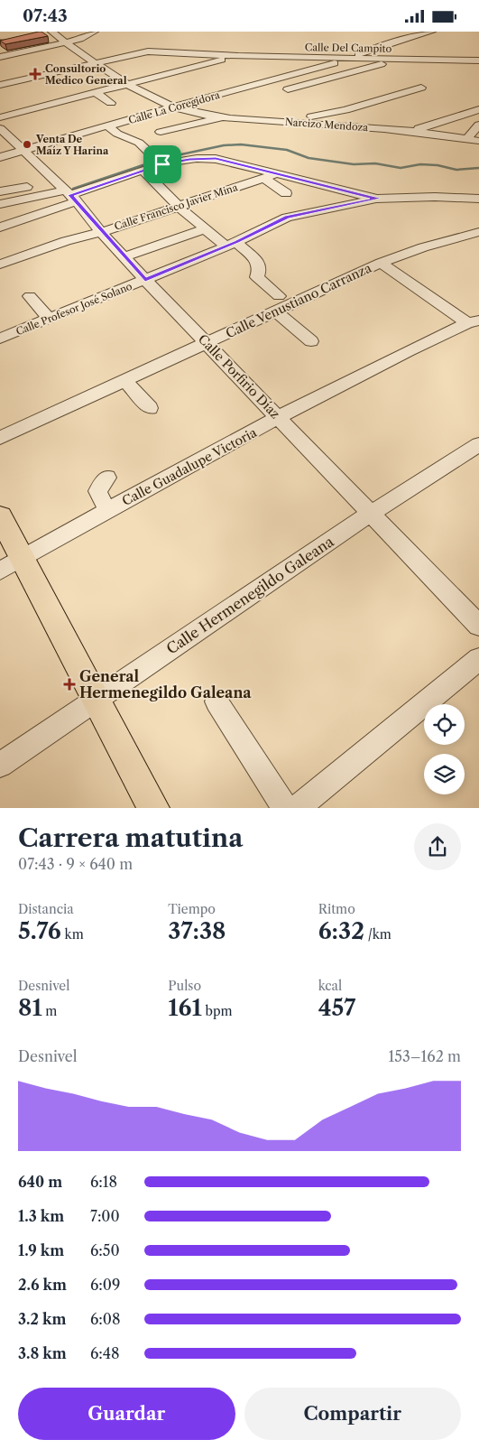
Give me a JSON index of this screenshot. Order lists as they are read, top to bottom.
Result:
{
  "streets": {
    "street": [
      "Calle Del Campito",
      "Calle La Coregidora",
      "Narcizo Mendoza",
      "Calle Francisco Javier Mina",
      "Calle Venustiano Carranza",
      "Calle Profesor José Solano",
      "Calle Porfirio Díaz",
      "Calle Guadalupe Victoria",
      "Calle Hermenegildo Galeana"
    ]
  },
  "crossings": [
    ["Calle Del Campito", "Calle La Coregidora"],
    ["Calle La Coregidora", "Narcizo Mendoza"],
    ["Calle La Coregidora", "Calle Porfirio Díaz"],
    ["Calle Francisco Javier Mina", "Calle Porfirio Díaz"],
    ["Calle Venustiano Carranza", "Calle Porfirio Díaz"],
    ["Calle Profesor José Solano", "Calle Porfirio Díaz"],
    ["Calle Porfirio Díaz", "Calle Guadalupe Victoria"],
    ["Calle Porfirio Díaz", "Calle Hermenegildo Galeana"]
  ],
  "places": {
    "health": ["Consultorio Medico General", "General Hermenegildo Galeana"],
    "other": ["Venta De Maíz Y Harina"]
  },
  "page": {
    "status": "07:43",
    "heading": ["Carrera matutina", "07:43 · 9 × 640 m"],
    "stats": [
      ["Distancia", "5.76 km"],
      ["Tiempo", "37:38"],
      ["Ritmo", "6:32 /km"],
      ["Desnivel", "81 m"],
      ["Pulso", "161 bpm"],
      ["kcal", "457"]
    ],
    "chart": ["Desnivel", "153–162 m"],
    "list": [
      {
        "name": "640 m",
        "note": "6:18"
      },
      {
        "name": "1.3 km",
        "note": "7:00"
      },
      {
        "name": "1.9 km",
        "note": "6:50"
      },
      {
        "name": "2.6 km",
        "note": "6:09"
      },
      {
        "name": "3.2 km",
        "note": "6:08"
      },
      {
        "name": "3.8 km",
        "note": "6:48"
      }
    ],
    "buttons": ["Guardar", "Compartir"]
  }
}
